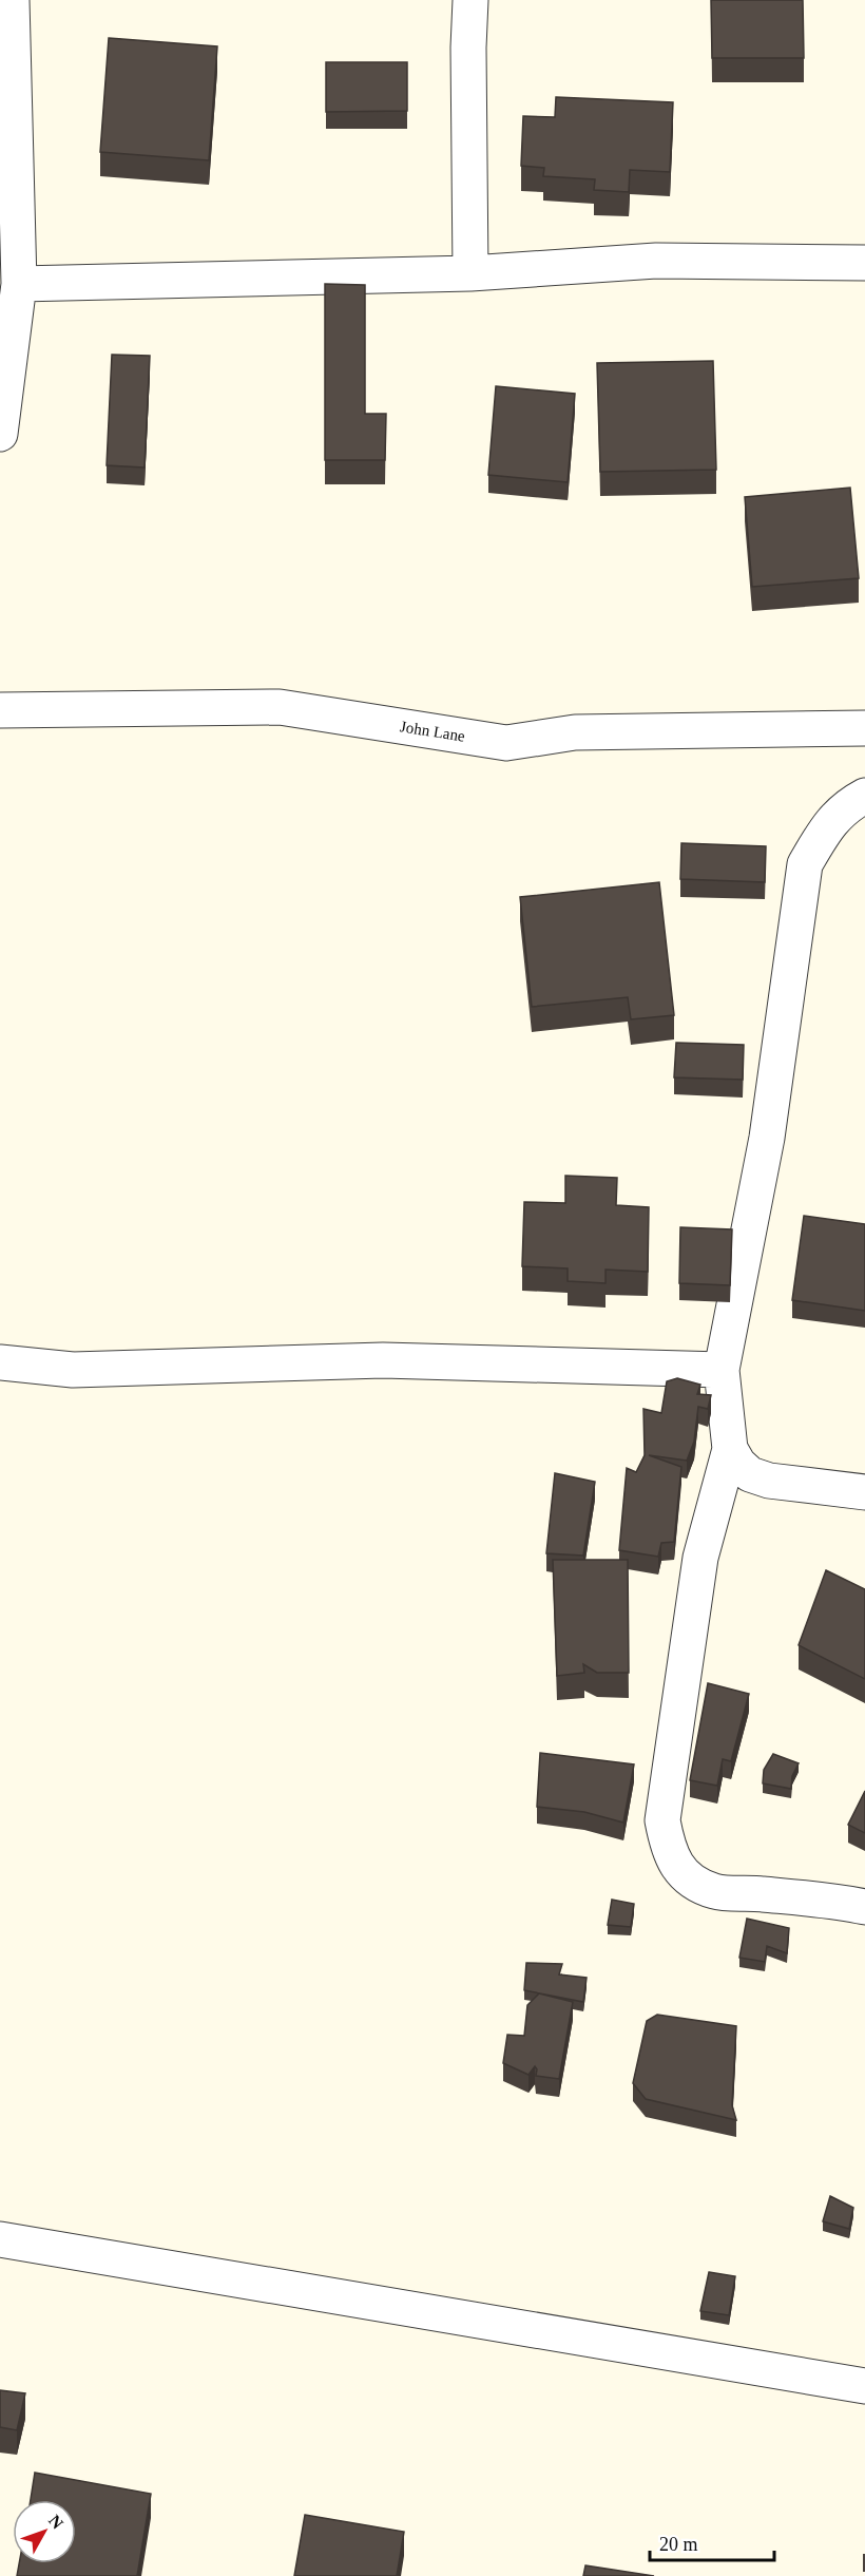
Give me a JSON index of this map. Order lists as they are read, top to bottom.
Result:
{
  "streets": {
    "street": ["John Lane"]
  },
  "scale_bar": "20 m",
  "north": "top right"
}
